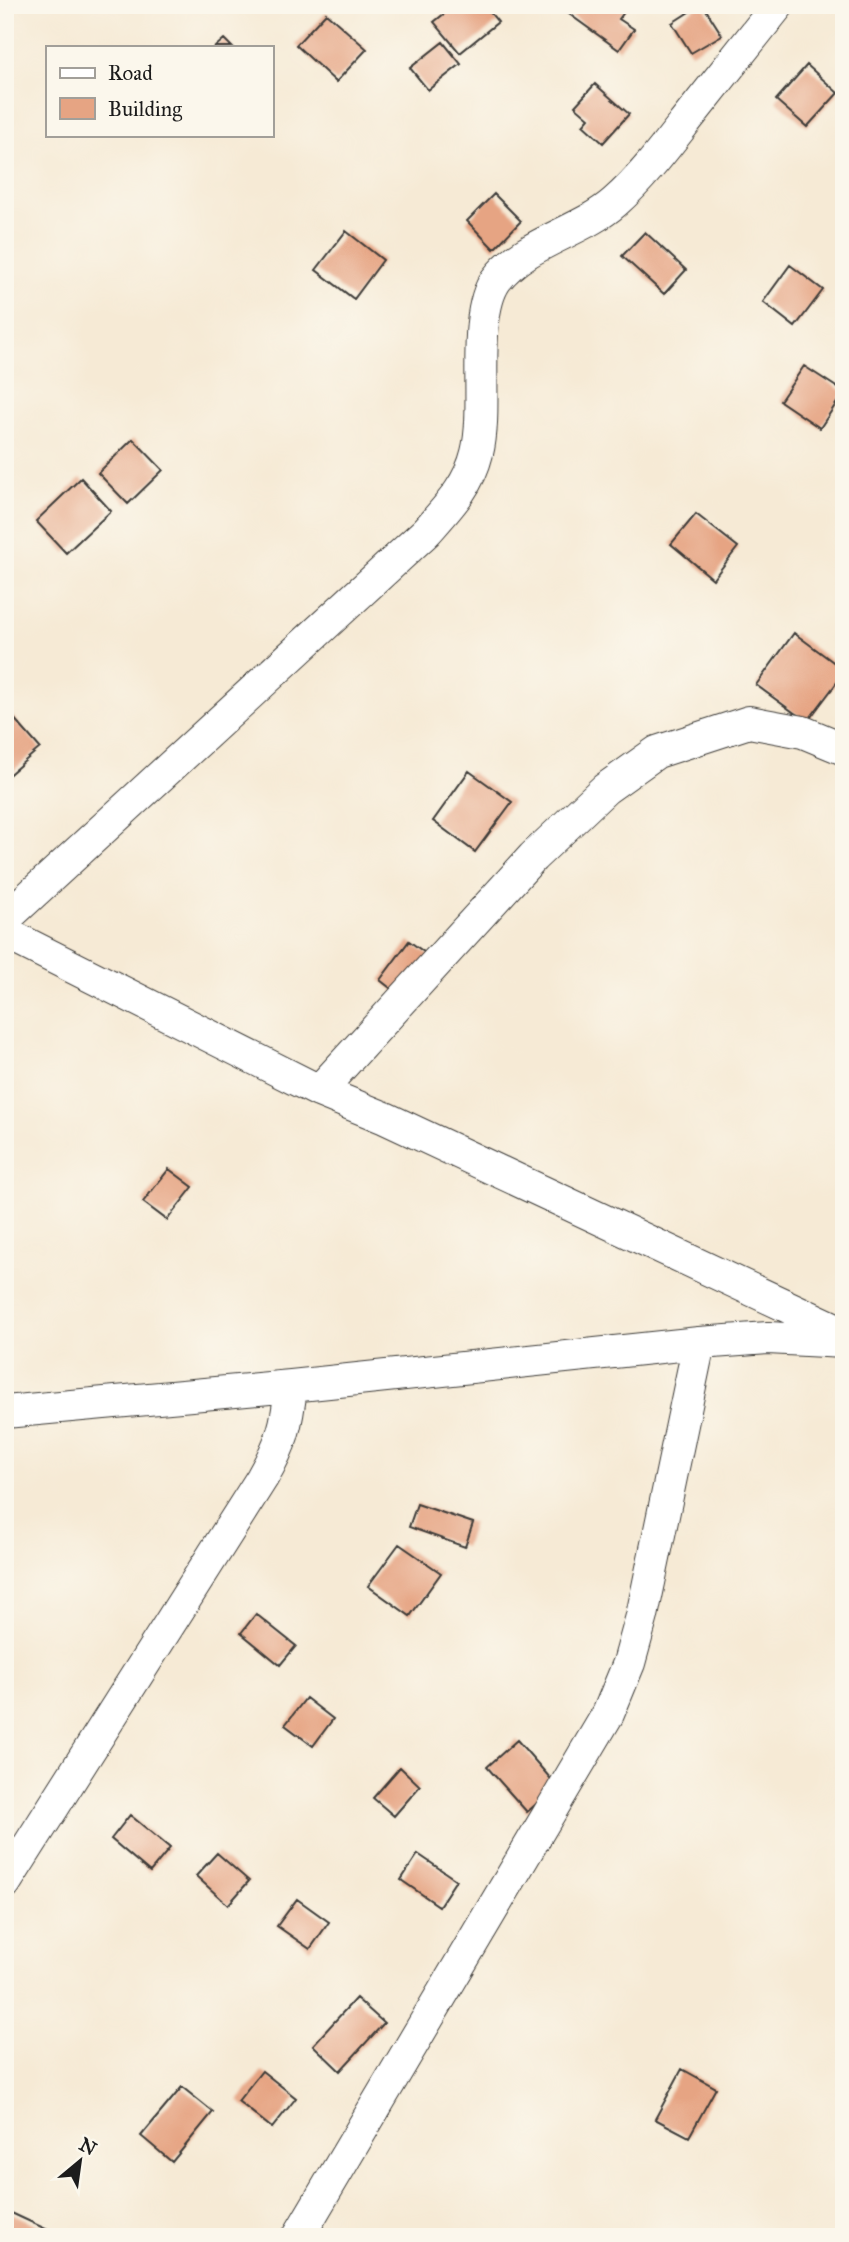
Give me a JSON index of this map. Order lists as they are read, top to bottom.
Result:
{
  "legend": ["Road", "Building"],
  "north": "top right"
}
